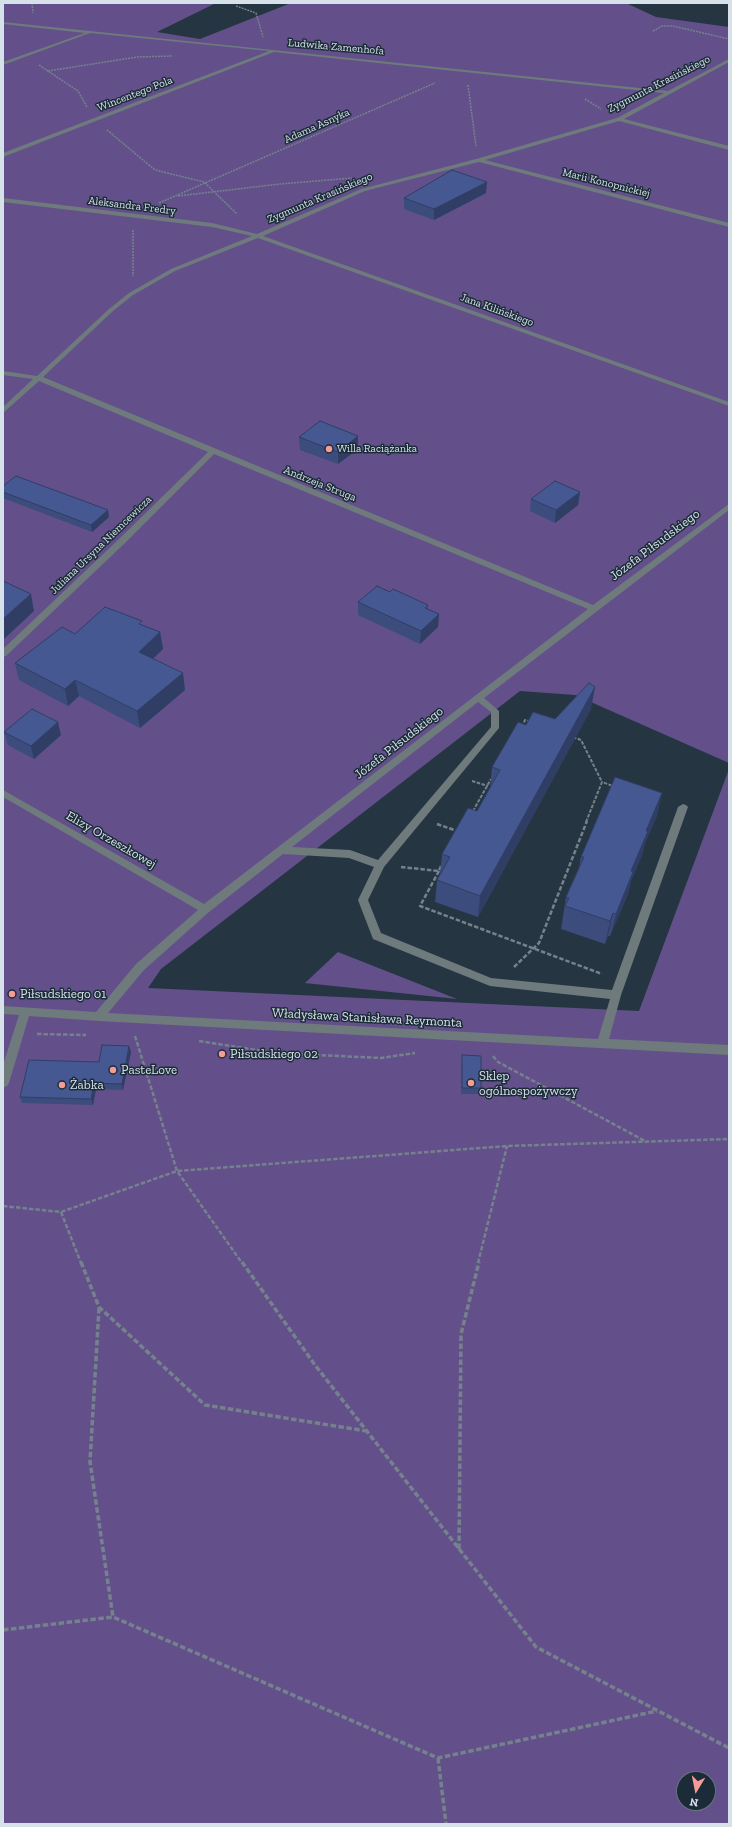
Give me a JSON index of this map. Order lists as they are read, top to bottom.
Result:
{
  "streets": {
    "street": [
      "Ludwika Zamenhofa",
      "Zygmunta Krasińskiego",
      "Wincentego Pola",
      "Marii Konopnickiej",
      "Aleksandra Fredry",
      "Jana Kilińskiego",
      "Andrzeja Struga",
      "Juliana Ursyna Niemcewicza",
      "Józefa Piłsudskiego",
      "Elizy Orzeszkowej",
      "Władysława Stanisława Reymonta"
    ],
    "path": ["Adama Asnyka"]
  },
  "crossings": [
    ["Ludwika Zamenhofa", "Zygmunta Krasińskiego"],
    ["Ludwika Zamenhofa", "Wincentego Pola"],
    ["Zygmunta Krasińskiego", "Marii Konopnickiej"],
    ["Zygmunta Krasińskiego", "Aleksandra Fredry"],
    ["Zygmunta Krasińskiego", "Jana Kilińskiego"],
    ["Zygmunta Krasińskiego", "Andrzeja Struga"],
    ["Aleksandra Fredry", "Jana Kilińskiego"],
    ["Andrzeja Struga", "Juliana Ursyna Niemcewicza"],
    ["Andrzeja Struga", "Józefa Piłsudskiego"],
    ["Józefa Piłsudskiego", "Elizy Orzeszkowej"],
    ["Józefa Piłsudskiego", "Władysława Stanisława Reymonta"]
  ],
  "places": [
    "Willa Raciążanka",
    "Piłsudskiego 01",
    "Piłsudskiego 02",
    "PasteLove",
    "Sklep ogólnospożywczy",
    "Żabka"
  ],
  "north": "bottom"
}
